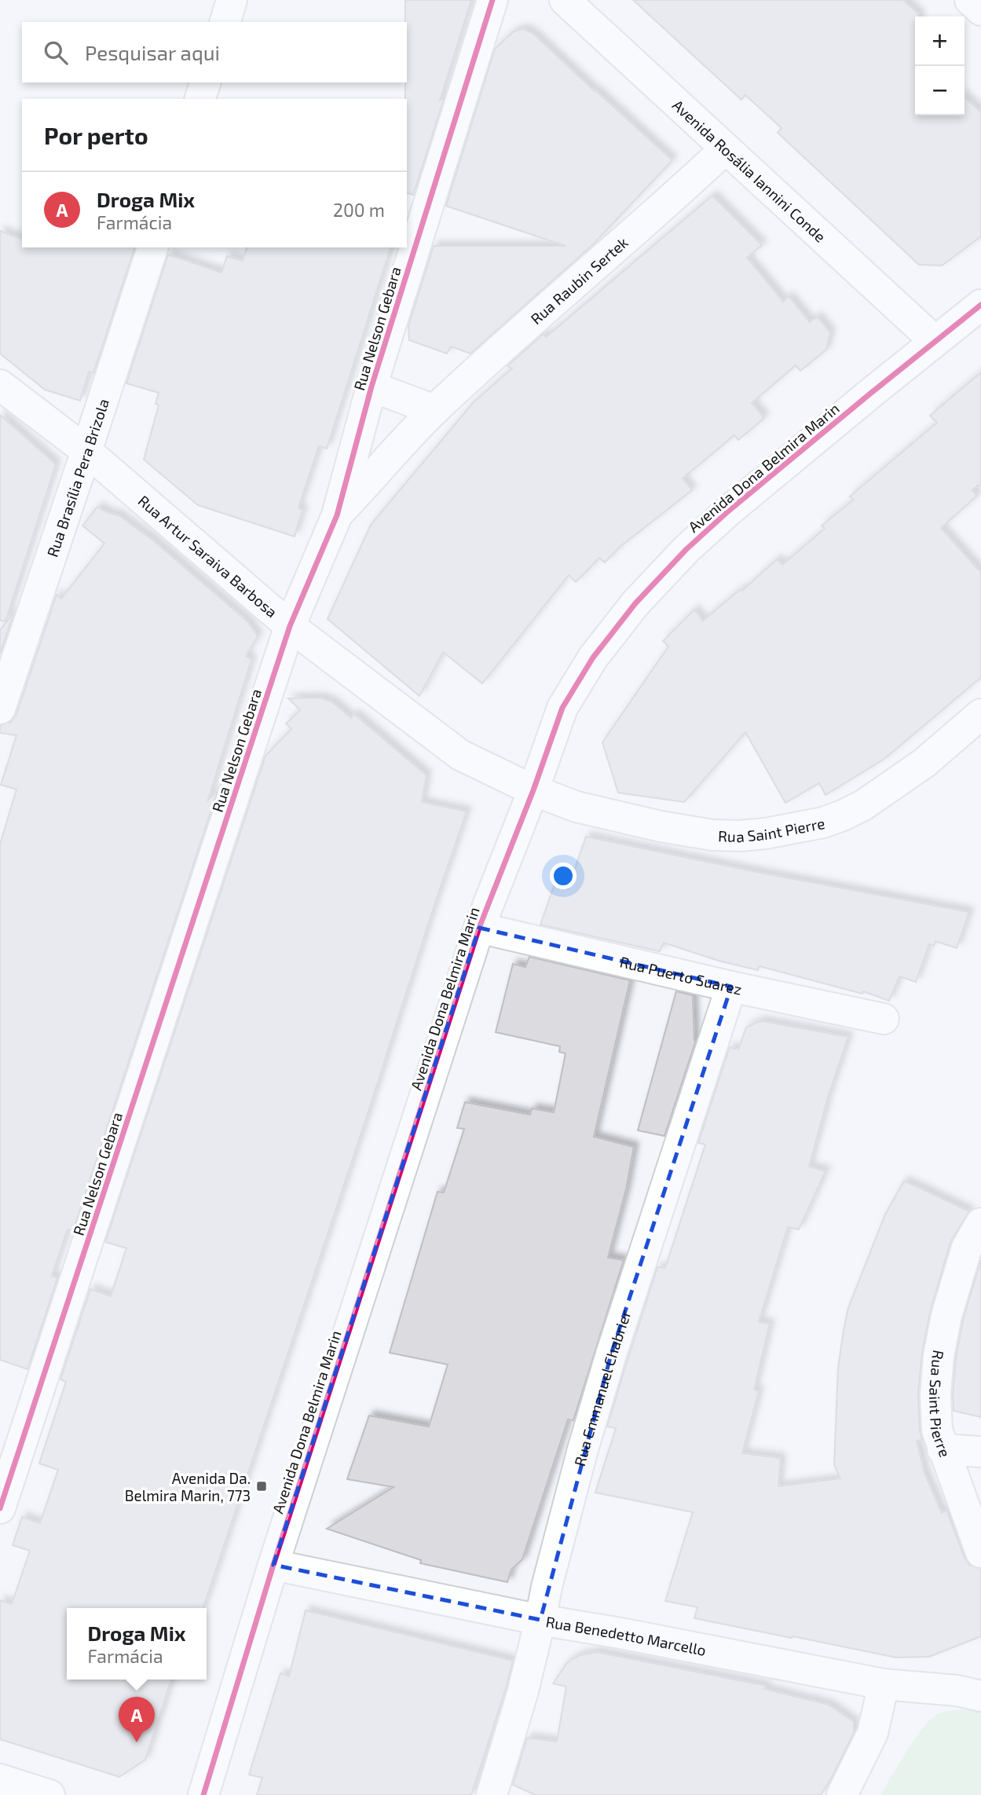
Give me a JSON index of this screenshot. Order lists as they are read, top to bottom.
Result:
{
  "streets": {
    "street": [
      "Avenida Rosália Iannini Conde",
      "Rua Raubin Sertek",
      "Rua Nelson Gebara",
      "Avenida Dona Belmira Marin",
      "Rua Brasília Pera Brizola",
      "Rua Artur Saraiva Barbosa",
      "Rua Saint Pierre",
      "Rua Puerto Suarez",
      "Rua Emmanuel Chabrier",
      "Rua Benedetto Marcello"
    ]
  },
  "crossings": [
    ["Avenida Rosália Iannini Conde", "Rua Raubin Sertek"],
    ["Avenida Rosália Iannini Conde", "Avenida Dona Belmira Marin"],
    ["Rua Raubin Sertek", "Rua Nelson Gebara"],
    ["Rua Nelson Gebara", "Rua Artur Saraiva Barbosa"],
    ["Avenida Dona Belmira Marin", "Rua Artur Saraiva Barbosa"],
    ["Avenida Dona Belmira Marin", "Rua Saint Pierre"],
    ["Avenida Dona Belmira Marin", "Rua Puerto Suarez"],
    ["Avenida Dona Belmira Marin", "Rua Benedetto Marcello"],
    ["Rua Brasília Pera Brizola", "Rua Artur Saraiva Barbosa"],
    ["Rua Artur Saraiva Barbosa", "Rua Saint Pierre"],
    ["Rua Puerto Suarez", "Rua Emmanuel Chabrier"],
    ["Rua Emmanuel Chabrier", "Rua Benedetto Marcello"]
  ],
  "places": {
    "transit": ["Avenida Da. Belmira Marin, 773"]
  },
  "page": {
    "map_buttons": ["+", "−"],
    "search": "Pesquisar aqui",
    "heading": "Por perto",
    "list": [
      {
        "mark": "A",
        "name": "Droga Mix",
        "note": "Farmácia",
        "value": "200 m"
      }
    ],
    "popup": ["Droga Mix", "Farmácia"],
    "pins": "A"
  }
}
